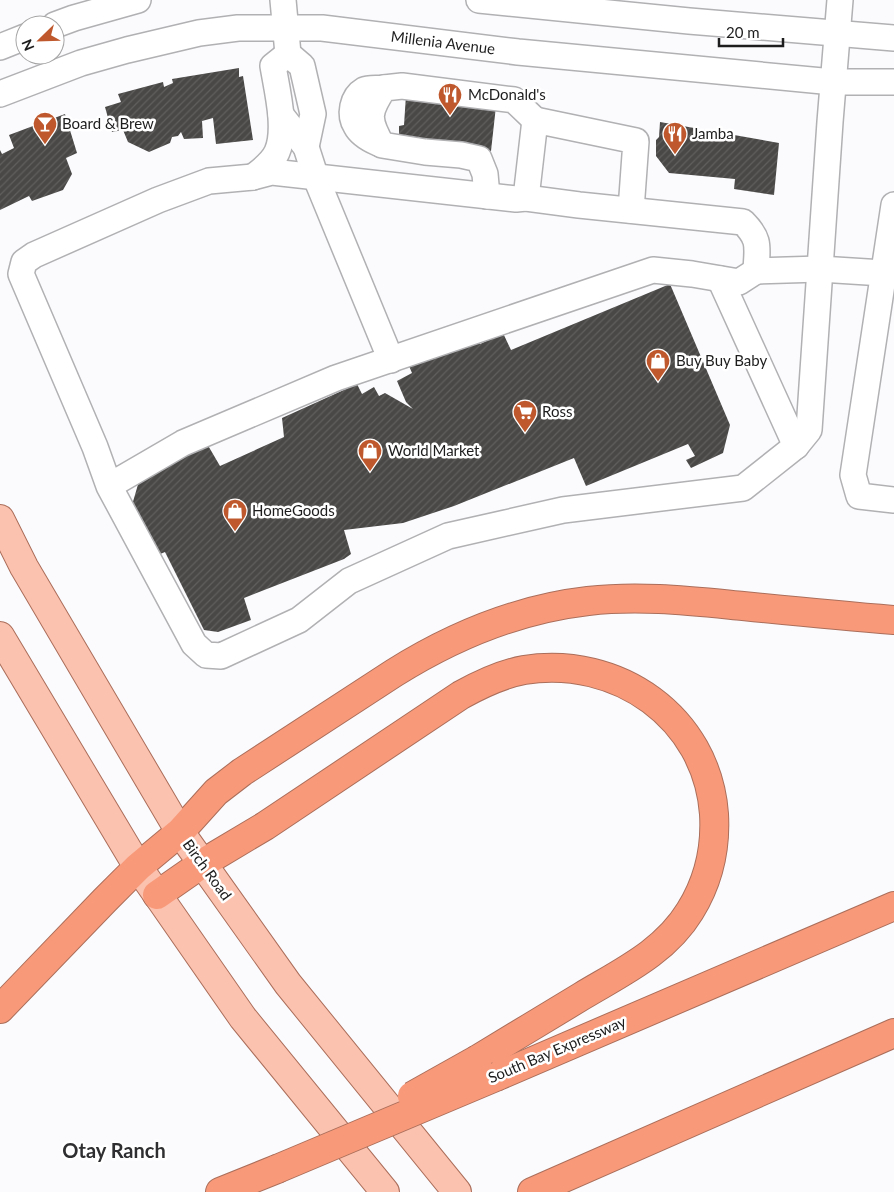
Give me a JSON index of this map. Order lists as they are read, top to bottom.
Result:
{
  "streets": {
    "highway": ["South Bay Expressway"],
    "main road": ["Birch Road"],
    "street": ["Millenia Avenue"]
  },
  "districts": ["Otay Ranch"],
  "places": {
    "restaurant": ["McDonald's", "Jamba"],
    "bar": ["Board & Brew"],
    "shop": ["Buy Buy Baby", "World Market", "HomeGoods"],
    "supermarket": ["Ross"]
  },
  "scale_bar": "20 m",
  "north": "bottom left"
}
